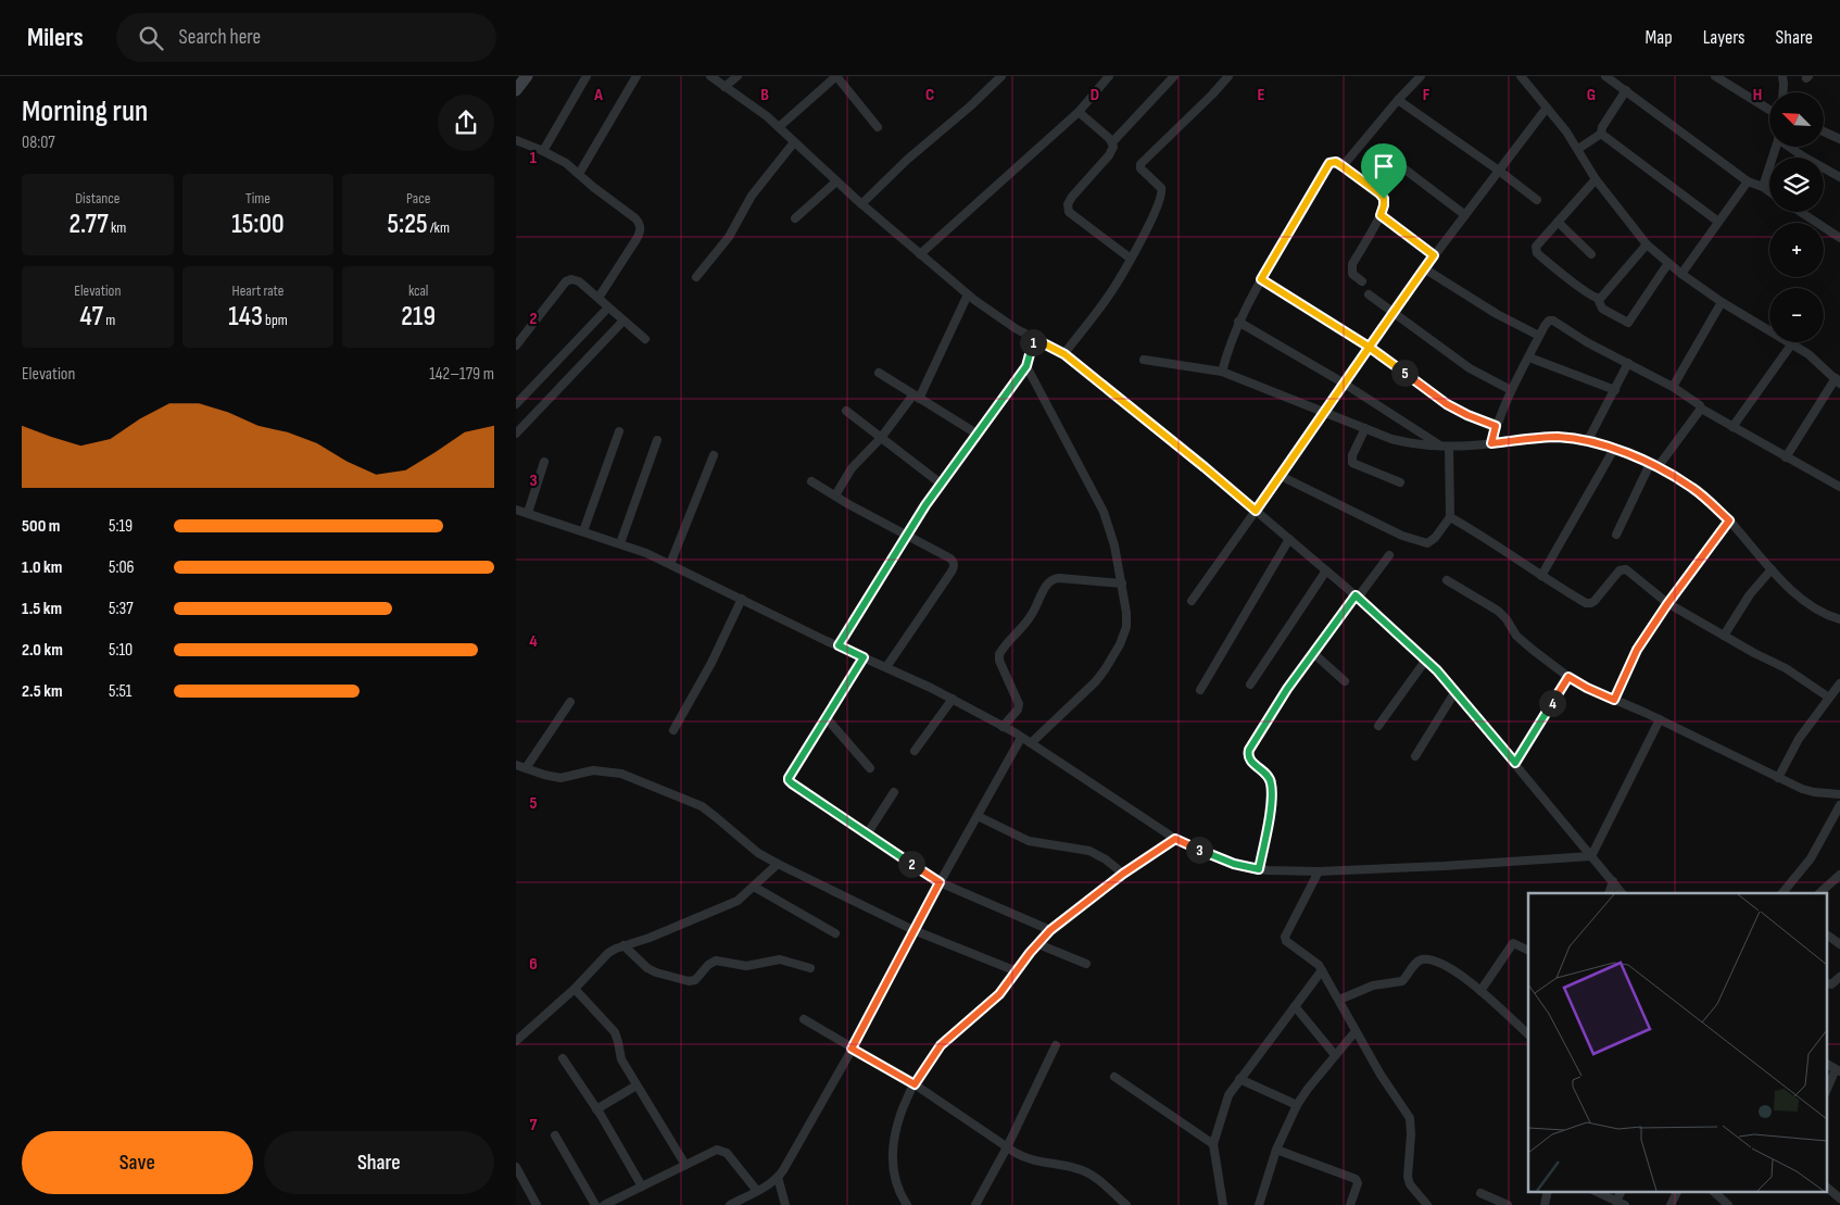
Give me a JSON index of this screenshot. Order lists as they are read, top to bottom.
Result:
{
  "north": "top left",
  "page": {
    "header": "Milers",
    "search": "Search here",
    "nav": ["Map", "Layers", "Share"],
    "heading": ["Morning run", "08:07"],
    "map_buttons": ["+", "−"],
    "stats": [
      ["Distance", "2.77 km"],
      ["Time", "15:00"],
      ["Pace", "5:25 /km"],
      ["Elevation", "47 m"],
      ["Heart rate", "143 bpm"],
      ["kcal", "219"]
    ],
    "pins": [
      "1",
      "5",
      "4",
      "3",
      "2"
    ],
    "chart": ["Elevation", "142–179 m"],
    "list": [
      {
        "name": "500 m",
        "note": "5:19"
      },
      {
        "name": "1.0 km",
        "note": "5:06"
      },
      {
        "name": "1.5 km",
        "note": "5:37"
      },
      {
        "name": "2.0 km",
        "note": "5:10"
      },
      {
        "name": "2.5 km",
        "note": "5:51"
      }
    ],
    "buttons": ["Save", "Share"]
  },
  "grid": {
    "columns": [
      "A",
      "B",
      "C",
      "D",
      "E",
      "F",
      "G",
      "H"
    ],
    "rows": [
      "1",
      "2",
      "3",
      "4",
      "5",
      "6",
      "7"
    ]
  }
}
